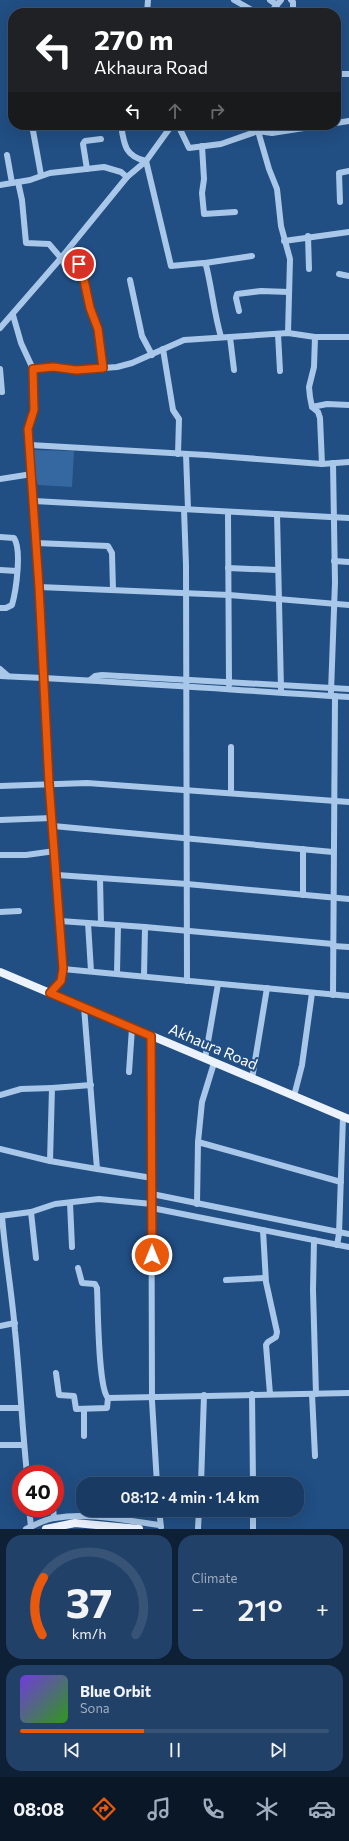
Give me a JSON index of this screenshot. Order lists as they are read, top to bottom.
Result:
{
  "streets": {
    "main road": ["Akhaura Road"]
  },
  "page": {
    "turn": ["270 m", "Akhaura Road"],
    "limit": "40",
    "trip": "08:12 · 4 min · 1.4 km",
    "tile": "Climate",
    "heat": ["−", "21°", "+"],
    "song": ["Blue Orbit", "Sona"],
    "tabs": "08:08",
    "gauge": ["37", "km/h"]
  }
}
